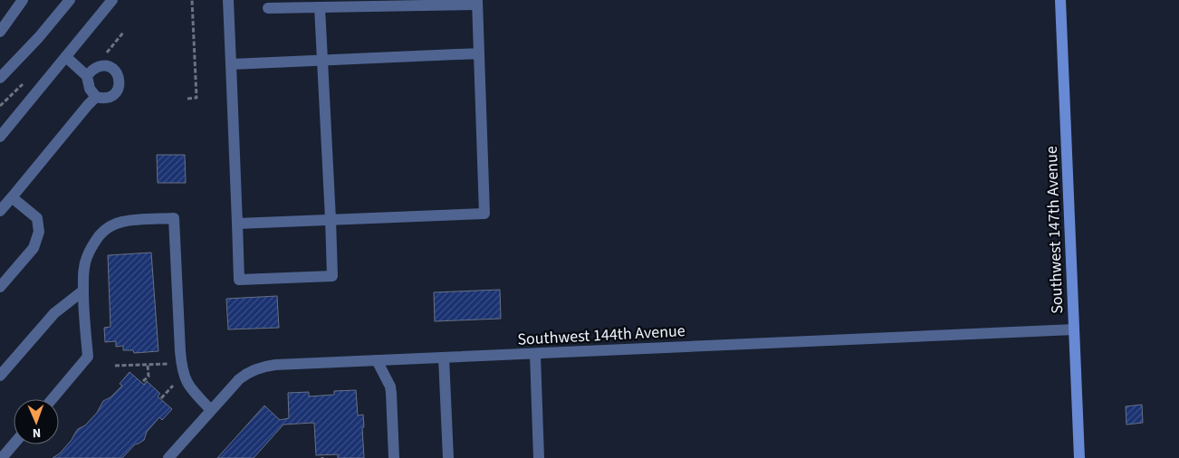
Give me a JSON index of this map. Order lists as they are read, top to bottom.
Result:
{
  "streets": {
    "street": ["Southwest 147th Avenue", "Southwest 144th Avenue"]
  },
  "crossings": [
    ["Southwest 147th Avenue", "Southwest 144th Avenue"]
  ],
  "north": "bottom"
}
